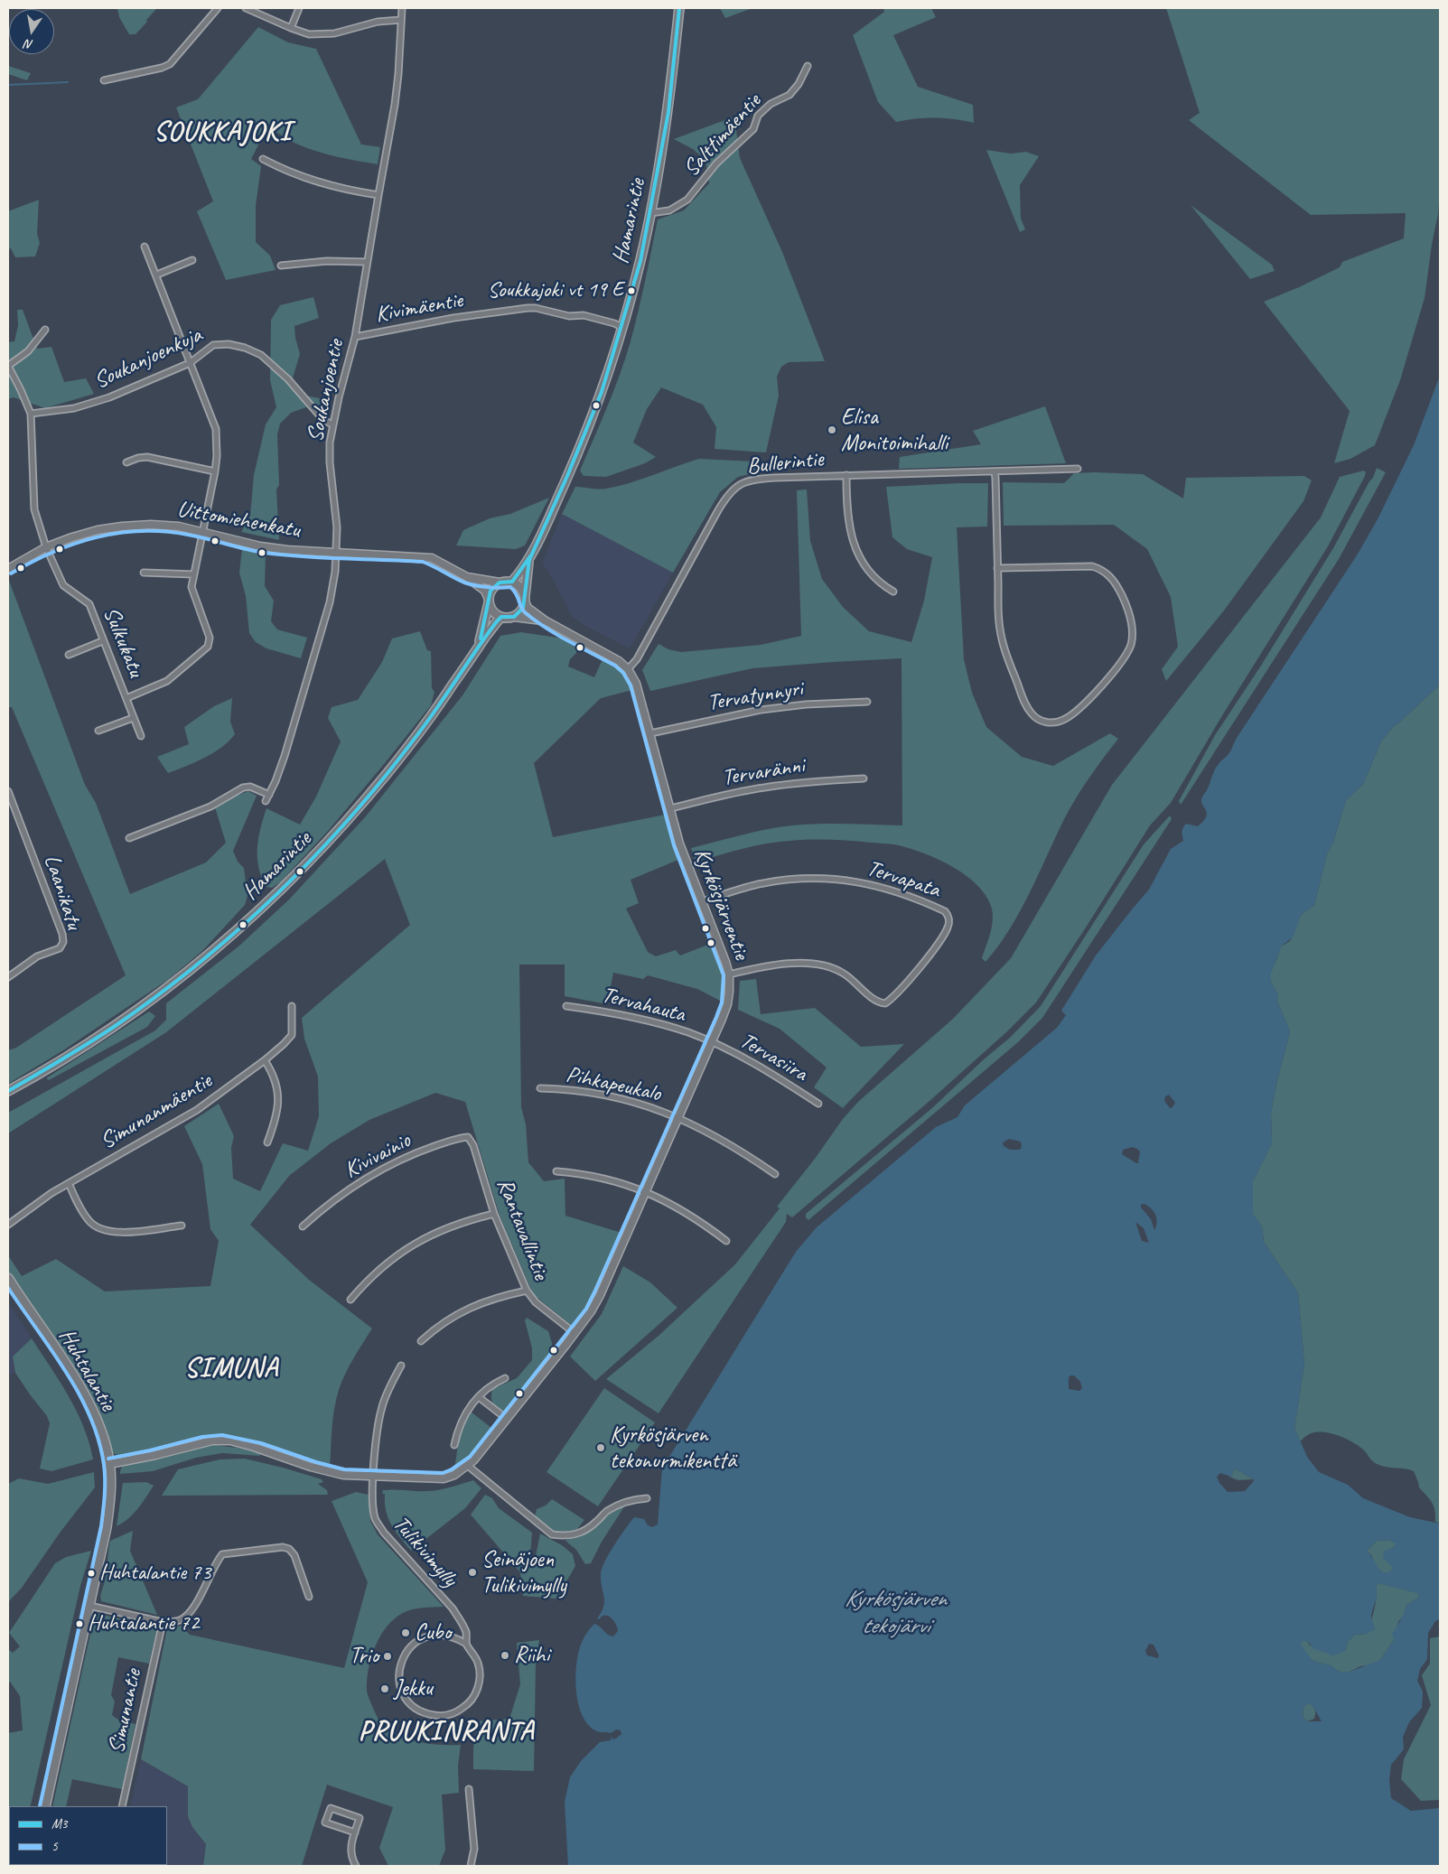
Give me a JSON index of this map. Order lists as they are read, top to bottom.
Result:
{
  "streets": {
    "main road": ["Hamarintie", "Huhtalantie"],
    "street": [
      "Salttimäentie",
      "Kivimäentie",
      "Soukanjoenkuja",
      "Soukanjoentie",
      "Bullerintie",
      "Uittomiehenkatu",
      "Sulkukatu",
      "Tervatynnyri",
      "Tervaränni",
      "Tervapata",
      "Laanikatu",
      "Kyrkösjärventie",
      "Tervahauta",
      "Tervasiira",
      "Pihkapeukalo",
      "Simunanmäentie",
      "Kivivainio",
      "Rantavallintie",
      "Tulikivimylly",
      "Simunantie"
    ]
  },
  "crossings": [
    ["Salttimäentie", "Hamarintie"],
    ["Hamarintie", "Kivimäentie"],
    ["Hamarintie", "Uittomiehenkatu"],
    ["Hamarintie", "Kyrkösjärventie"],
    ["Kivimäentie", "Soukanjoentie"],
    ["Soukanjoenkuja", "Soukanjoentie"],
    ["Soukanjoenkuja", "Sulkukatu"],
    ["Soukanjoentie", "Uittomiehenkatu"],
    ["Bullerintie", "Kyrkösjärventie"],
    ["Uittomiehenkatu", "Sulkukatu"],
    ["Uittomiehenkatu", "Kyrkösjärventie"],
    ["Tervatynnyri", "Kyrkösjärventie"],
    ["Tervaränni", "Kyrkösjärventie"],
    ["Tervapata", "Kyrkösjärventie"],
    ["Kyrkösjärventie", "Tervahauta"],
    ["Kyrkösjärventie", "Tervasiira"],
    ["Kyrkösjärventie", "Pihkapeukalo"],
    ["Kyrkösjärventie", "Rantavallintie"],
    ["Kyrkösjärventie", "Huhtalantie"],
    ["Kyrkösjärventie", "Tulikivimylly"],
    ["Tervahauta", "Tervasiira"],
    ["Kivivainio", "Rantavallintie"]
  ],
  "districts": ["SOUKKAJOKI", "SIMUNA", "PRUUKINRANTA"],
  "water": ["Kyrkösjärven tekojärvi"],
  "places": [
    "Soukkajoki vt 19 E",
    "Elisa Monitoimihalli",
    "Kyrkösjärven tekonurmikenttä",
    "Seinäjoen Tulikivimylly",
    "Huhtalantie 73",
    "Huhtalantie 72",
    "Cubo",
    "Riihi",
    "Trio",
    "Jekku"
  ],
  "lines": ["transit line M3", "transit line 5"],
  "legend": ["M3", "5"],
  "north": "bottom"
}
